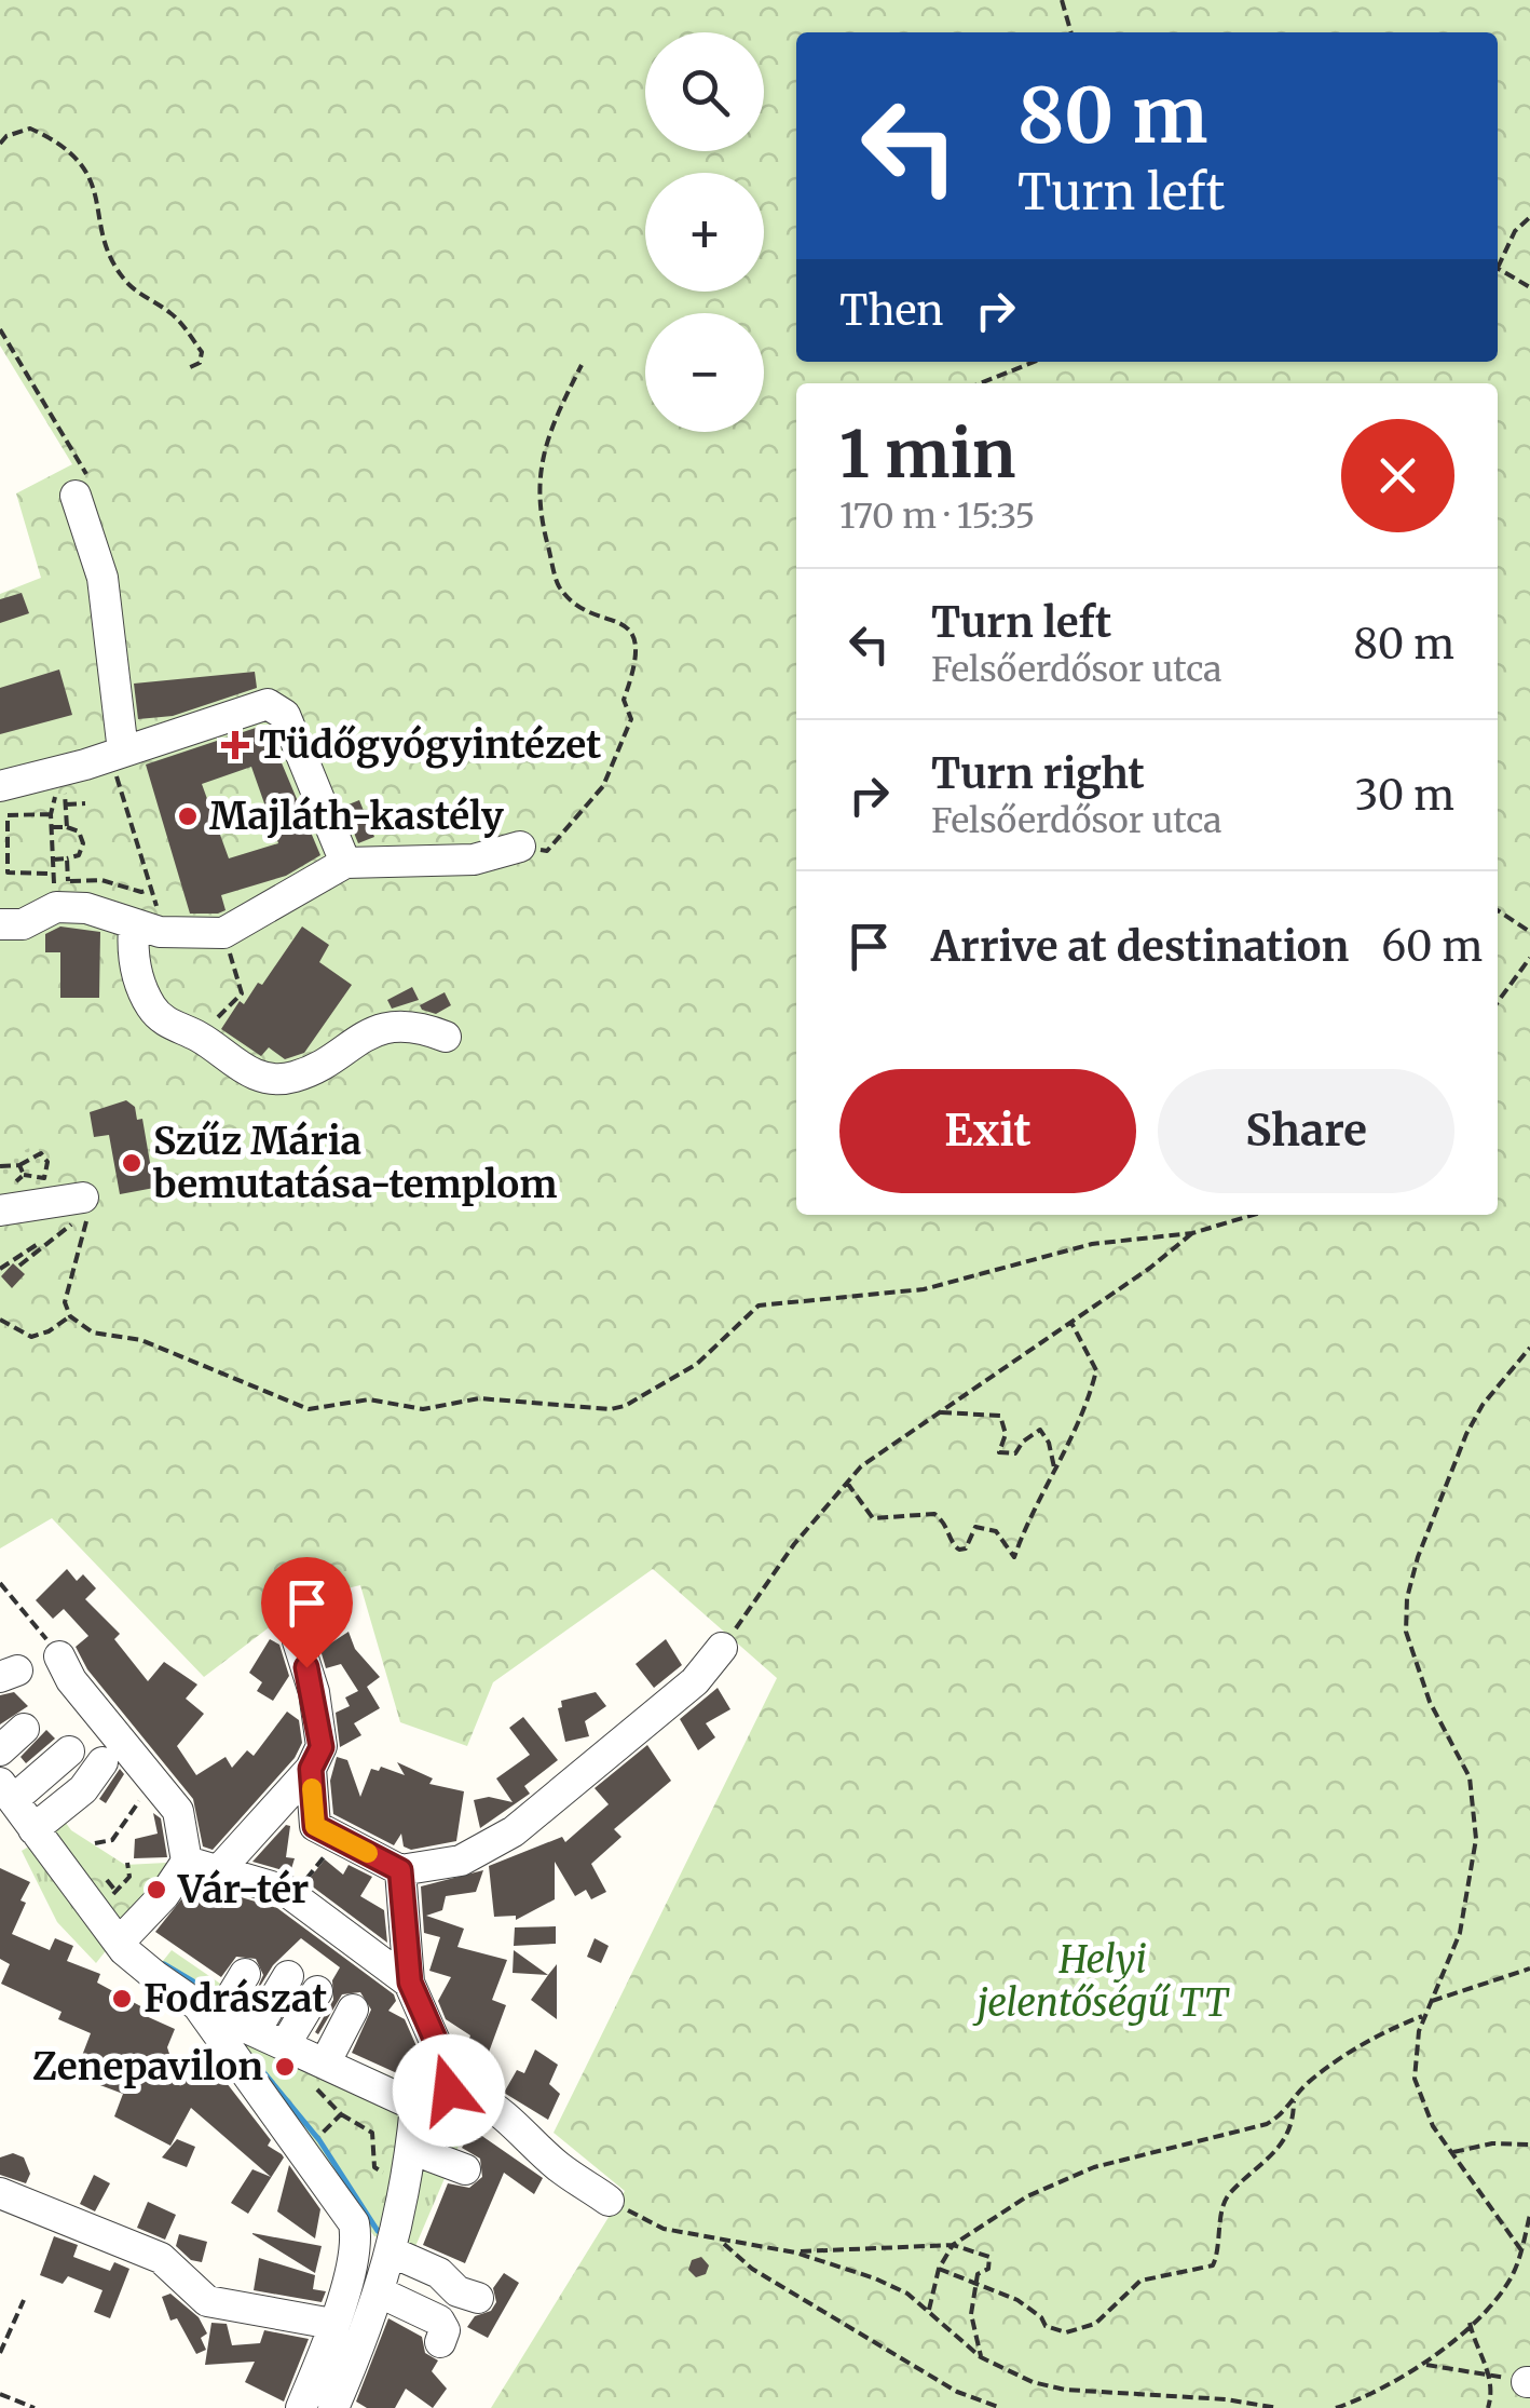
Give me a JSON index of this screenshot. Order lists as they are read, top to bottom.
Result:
{
  "parks": ["Helyi jelentőségű TT"],
  "places": {
    "health": ["Tüdőgyógyintézet"],
    "other": [
      "Majláth-kastély",
      "Szűz Mária bemutatása-templom",
      "Vár-tér",
      "Fodrászat",
      "Zenepavilon"
    ]
  },
  "page": {
    "map_buttons": ["+", "−"],
    "turn": ["80 m", "Turn left"],
    "then": "Then",
    "heading": ["1 min", "170 m · 15:35"],
    "list": [
      {
        "name": "Turn left",
        "note": "Felsőerdősor utca",
        "value": "80 m"
      },
      {
        "name": "Turn right",
        "note": "Felsőerdősor utca",
        "value": "30 m"
      },
      {
        "name": "Arrive at destination",
        "value": "60 m"
      }
    ],
    "buttons": ["Exit", "Share"]
  }
}
